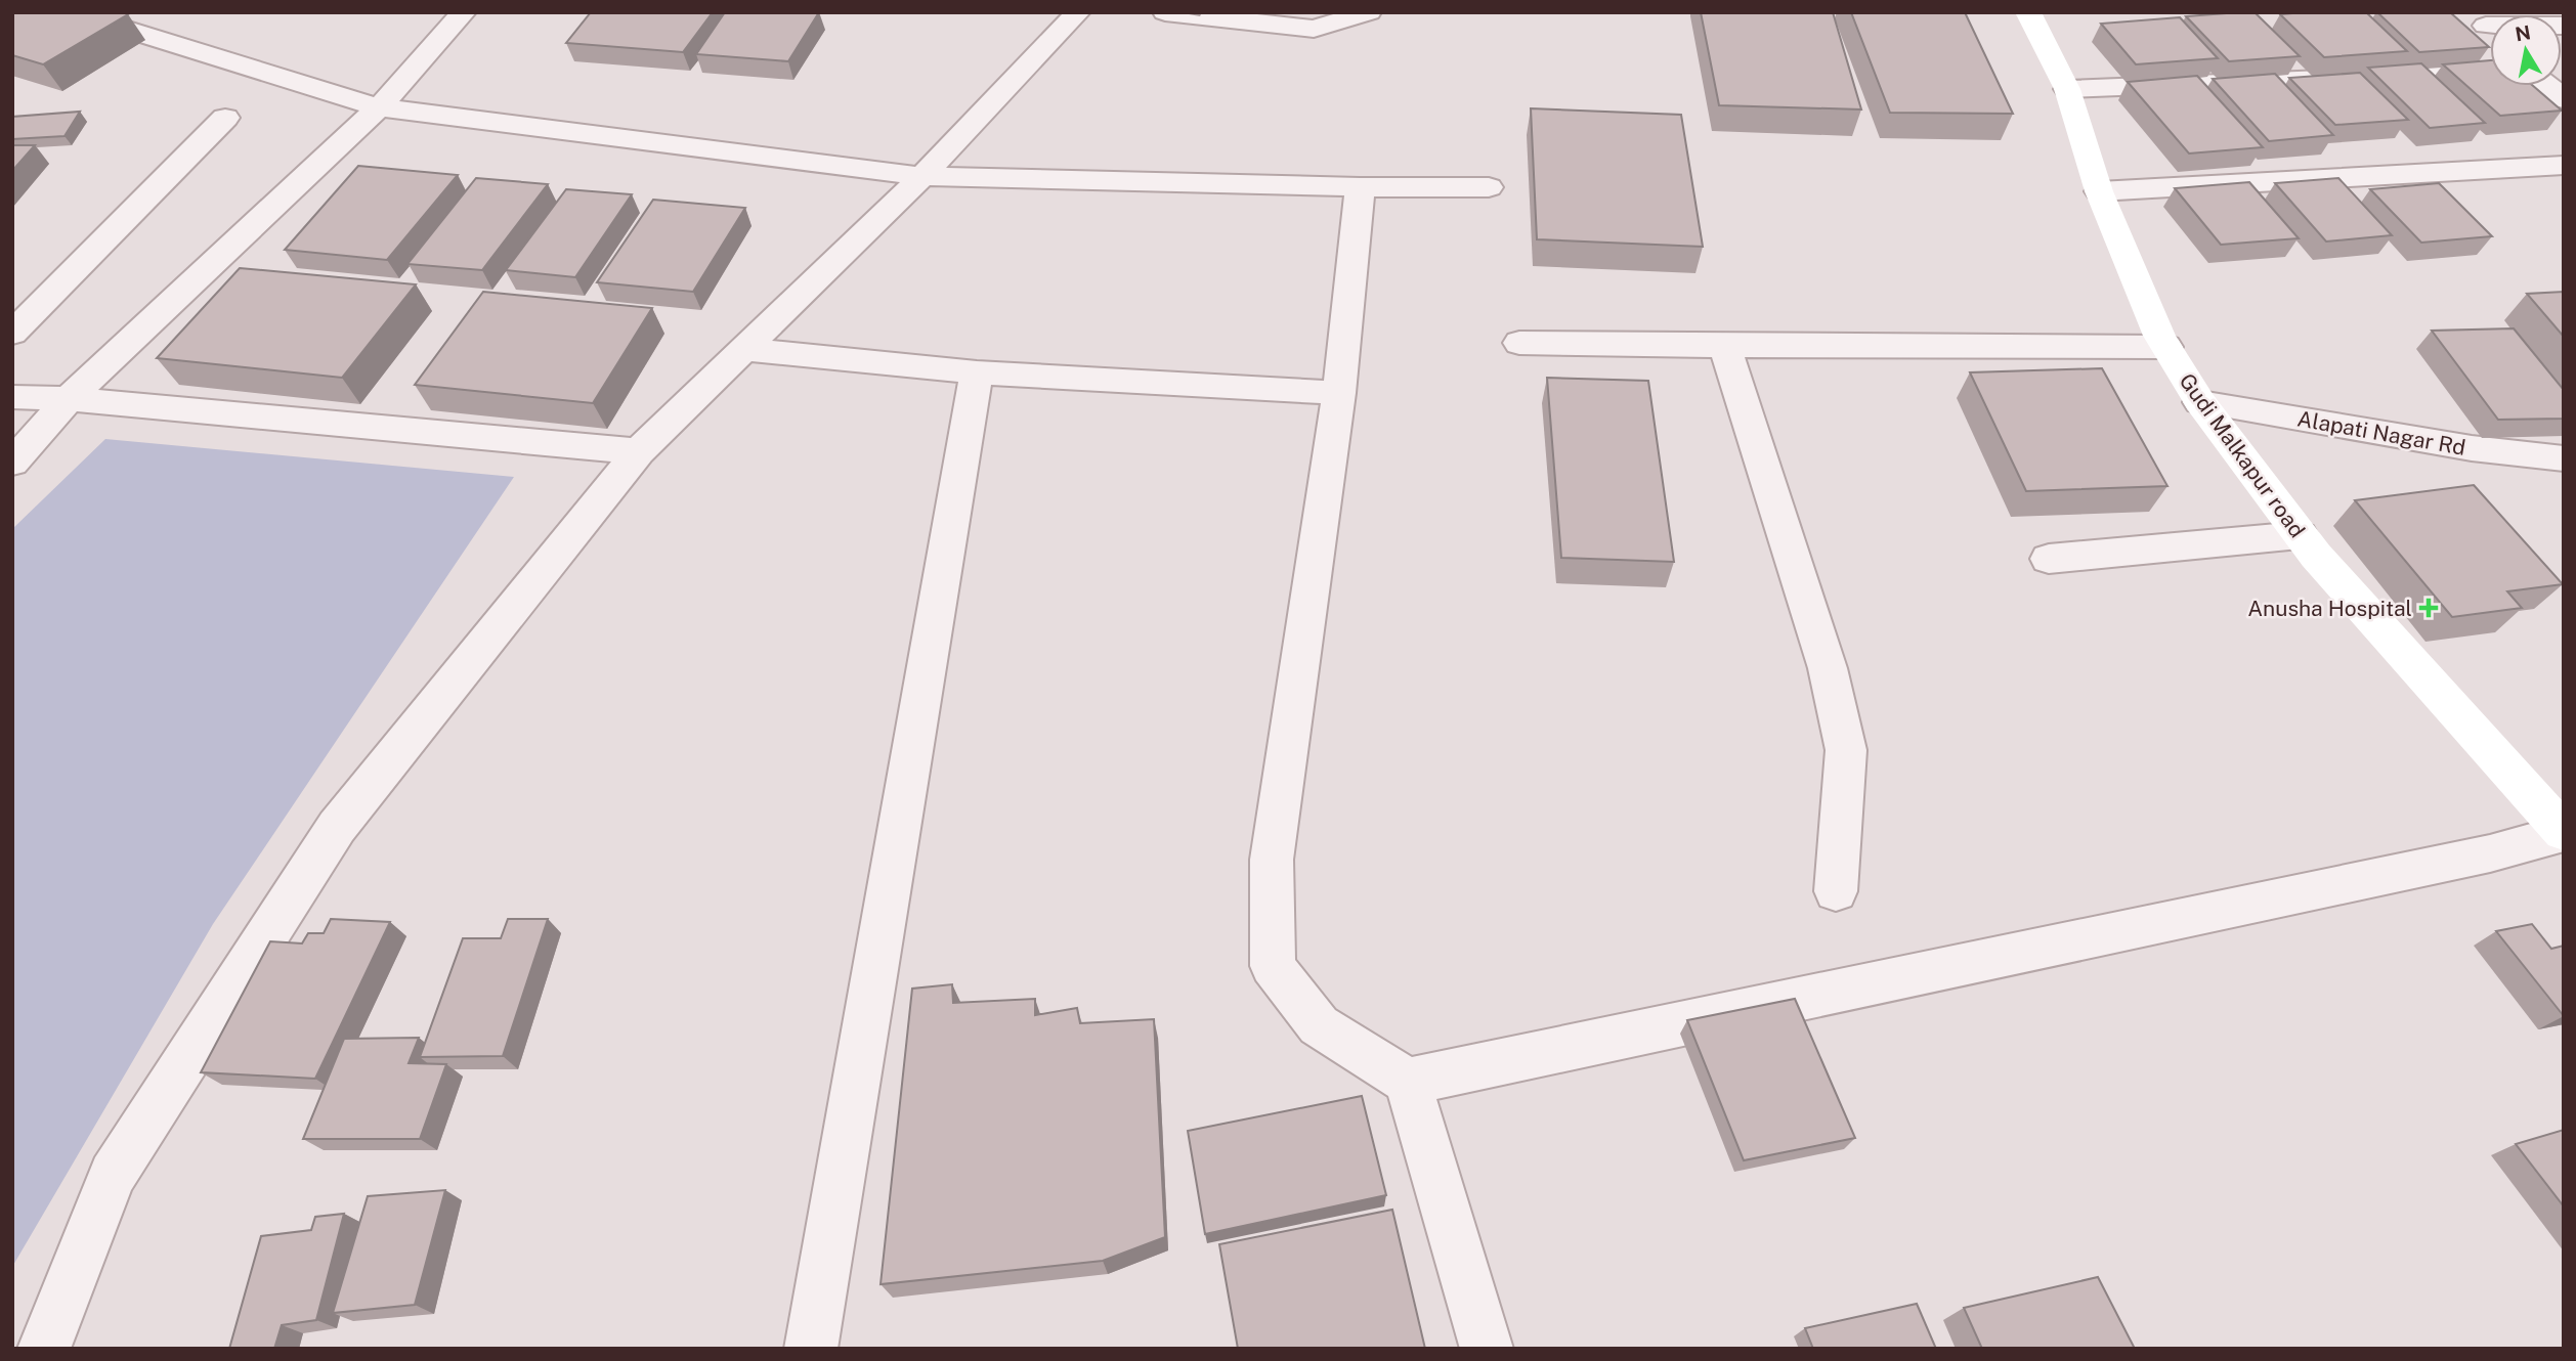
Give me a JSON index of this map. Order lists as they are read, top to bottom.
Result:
{
  "streets": {
    "street": ["Alapati Nagar Rd", "Gudi Malkapur road"]
  },
  "crossings": [
    ["Alapati Nagar Rd", "Gudi Malkapur road"]
  ],
  "places": {
    "health": ["Anusha Hospital"]
  },
  "north": "top"
}
